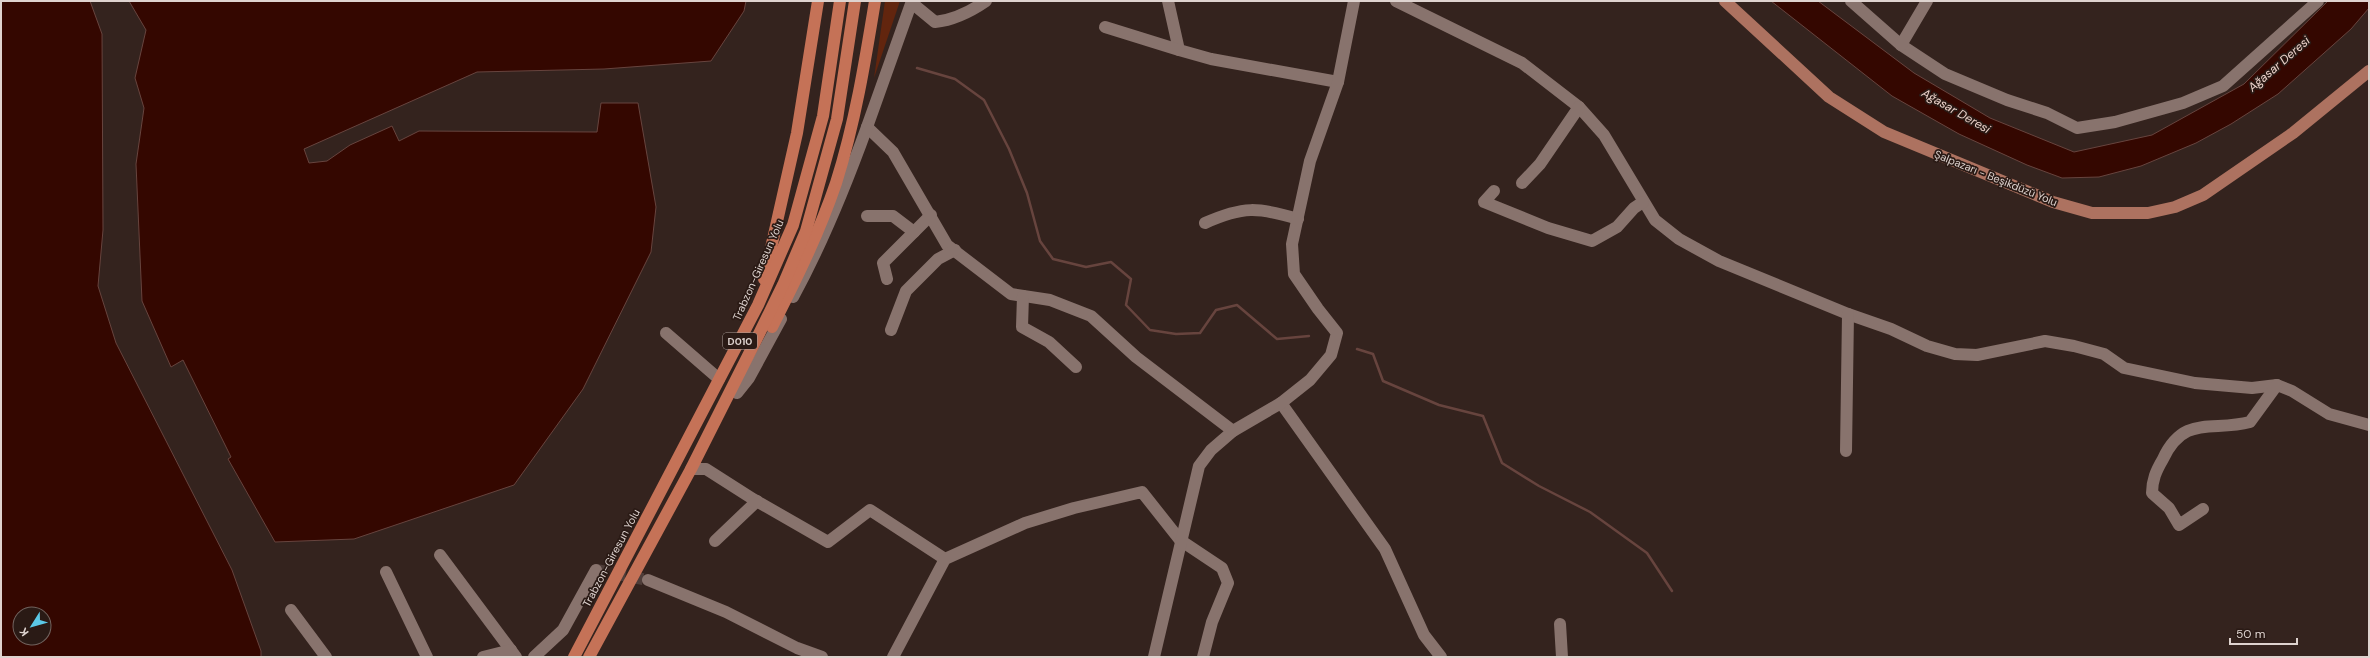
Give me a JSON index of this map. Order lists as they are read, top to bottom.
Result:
{
  "streets": {
    "highway": ["Trabzon-Giresun Yolu", "D010"],
    "main road": ["Şalpazarı - Beşikdüzü Yolu"]
  },
  "water": ["Ağasar Deresi"],
  "scale_bar": "50 m",
  "north": "bottom left"
}
